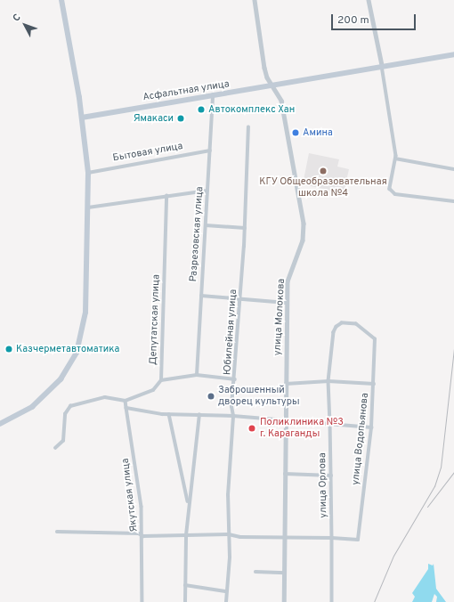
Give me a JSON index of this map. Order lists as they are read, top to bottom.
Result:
{
  "streets": {
    "main road": ["Асфальтная улица"],
    "street": [
      "Бытовая улица",
      "Разрезовская улица",
      "улица Молокова",
      "Депутатская улица",
      "Юбилейная улица",
      "улица Водопьянова",
      "улица Орлова",
      "Якутская улица"
    ]
  },
  "crossings": [
    ["Асфальтная улица", "Разрезовская улица"],
    ["Асфальтная улица", "улица Молокова"],
    ["Бытовая улица", "Разрезовская улица"],
    ["улица Водопьянова", "улица Орлова"]
  ],
  "places": [
    "Автокомплекс Хан",
    "Ямакаси",
    "Амина",
    "КГУ Общеобразовательная школа №4",
    "Казчерметавтоматика",
    "Заброшенный дворец культуры",
    "Поликлиника №3 г. Караганды"
  ],
  "scale_bar": "200 m",
  "north": "top left"
}
